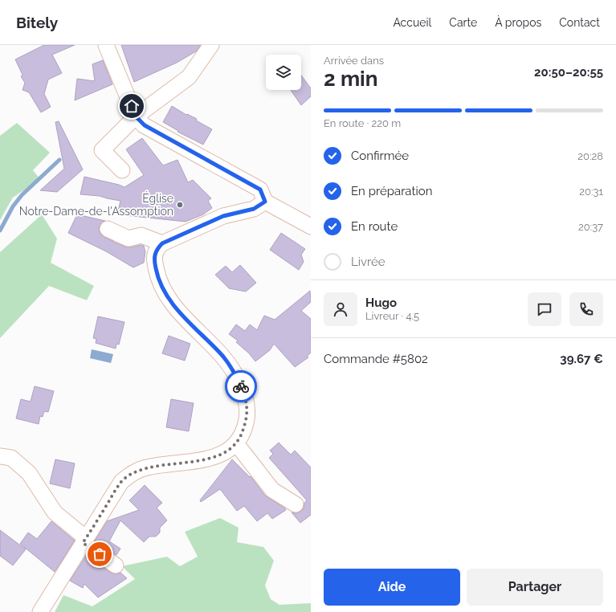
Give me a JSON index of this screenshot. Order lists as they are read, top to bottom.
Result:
{
  "places": ["Église Notre-Dame-de-l'Assomption"],
  "page": {
    "header": "Bitely",
    "nav": [
      "Accueil",
      "Carte",
      "À propos",
      "Contact"
    ],
    "heading": ["2 min", "Arrivée dans", "20:50–20:55"],
    "panel": [
      "Hugo",
      "Livreur · 4.5",
      "Commande #5802",
      "39.67 €"
    ],
    "bar": "En route · 220 m",
    "list": [
      ["Confirmée", "20:28"],
      ["En préparation", "20:31"],
      ["En route", "20:37"],
      "Livrée"
    ],
    "buttons": ["Aide", "Partager"]
  }
}
